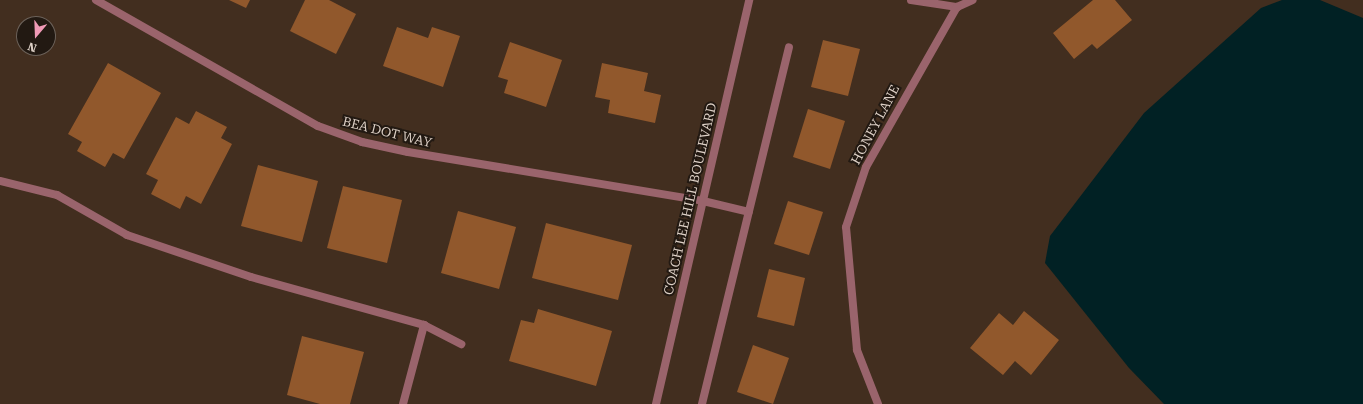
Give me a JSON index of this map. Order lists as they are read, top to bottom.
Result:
{
  "streets": {
    "street": ["HONEY LANE", "BEA DOT WAY", "COACH LEE HILL BOULEVARD"]
  },
  "crossings": [
    ["BEA DOT WAY", "COACH LEE HILL BOULEVARD"]
  ],
  "north": "bottom"
}
